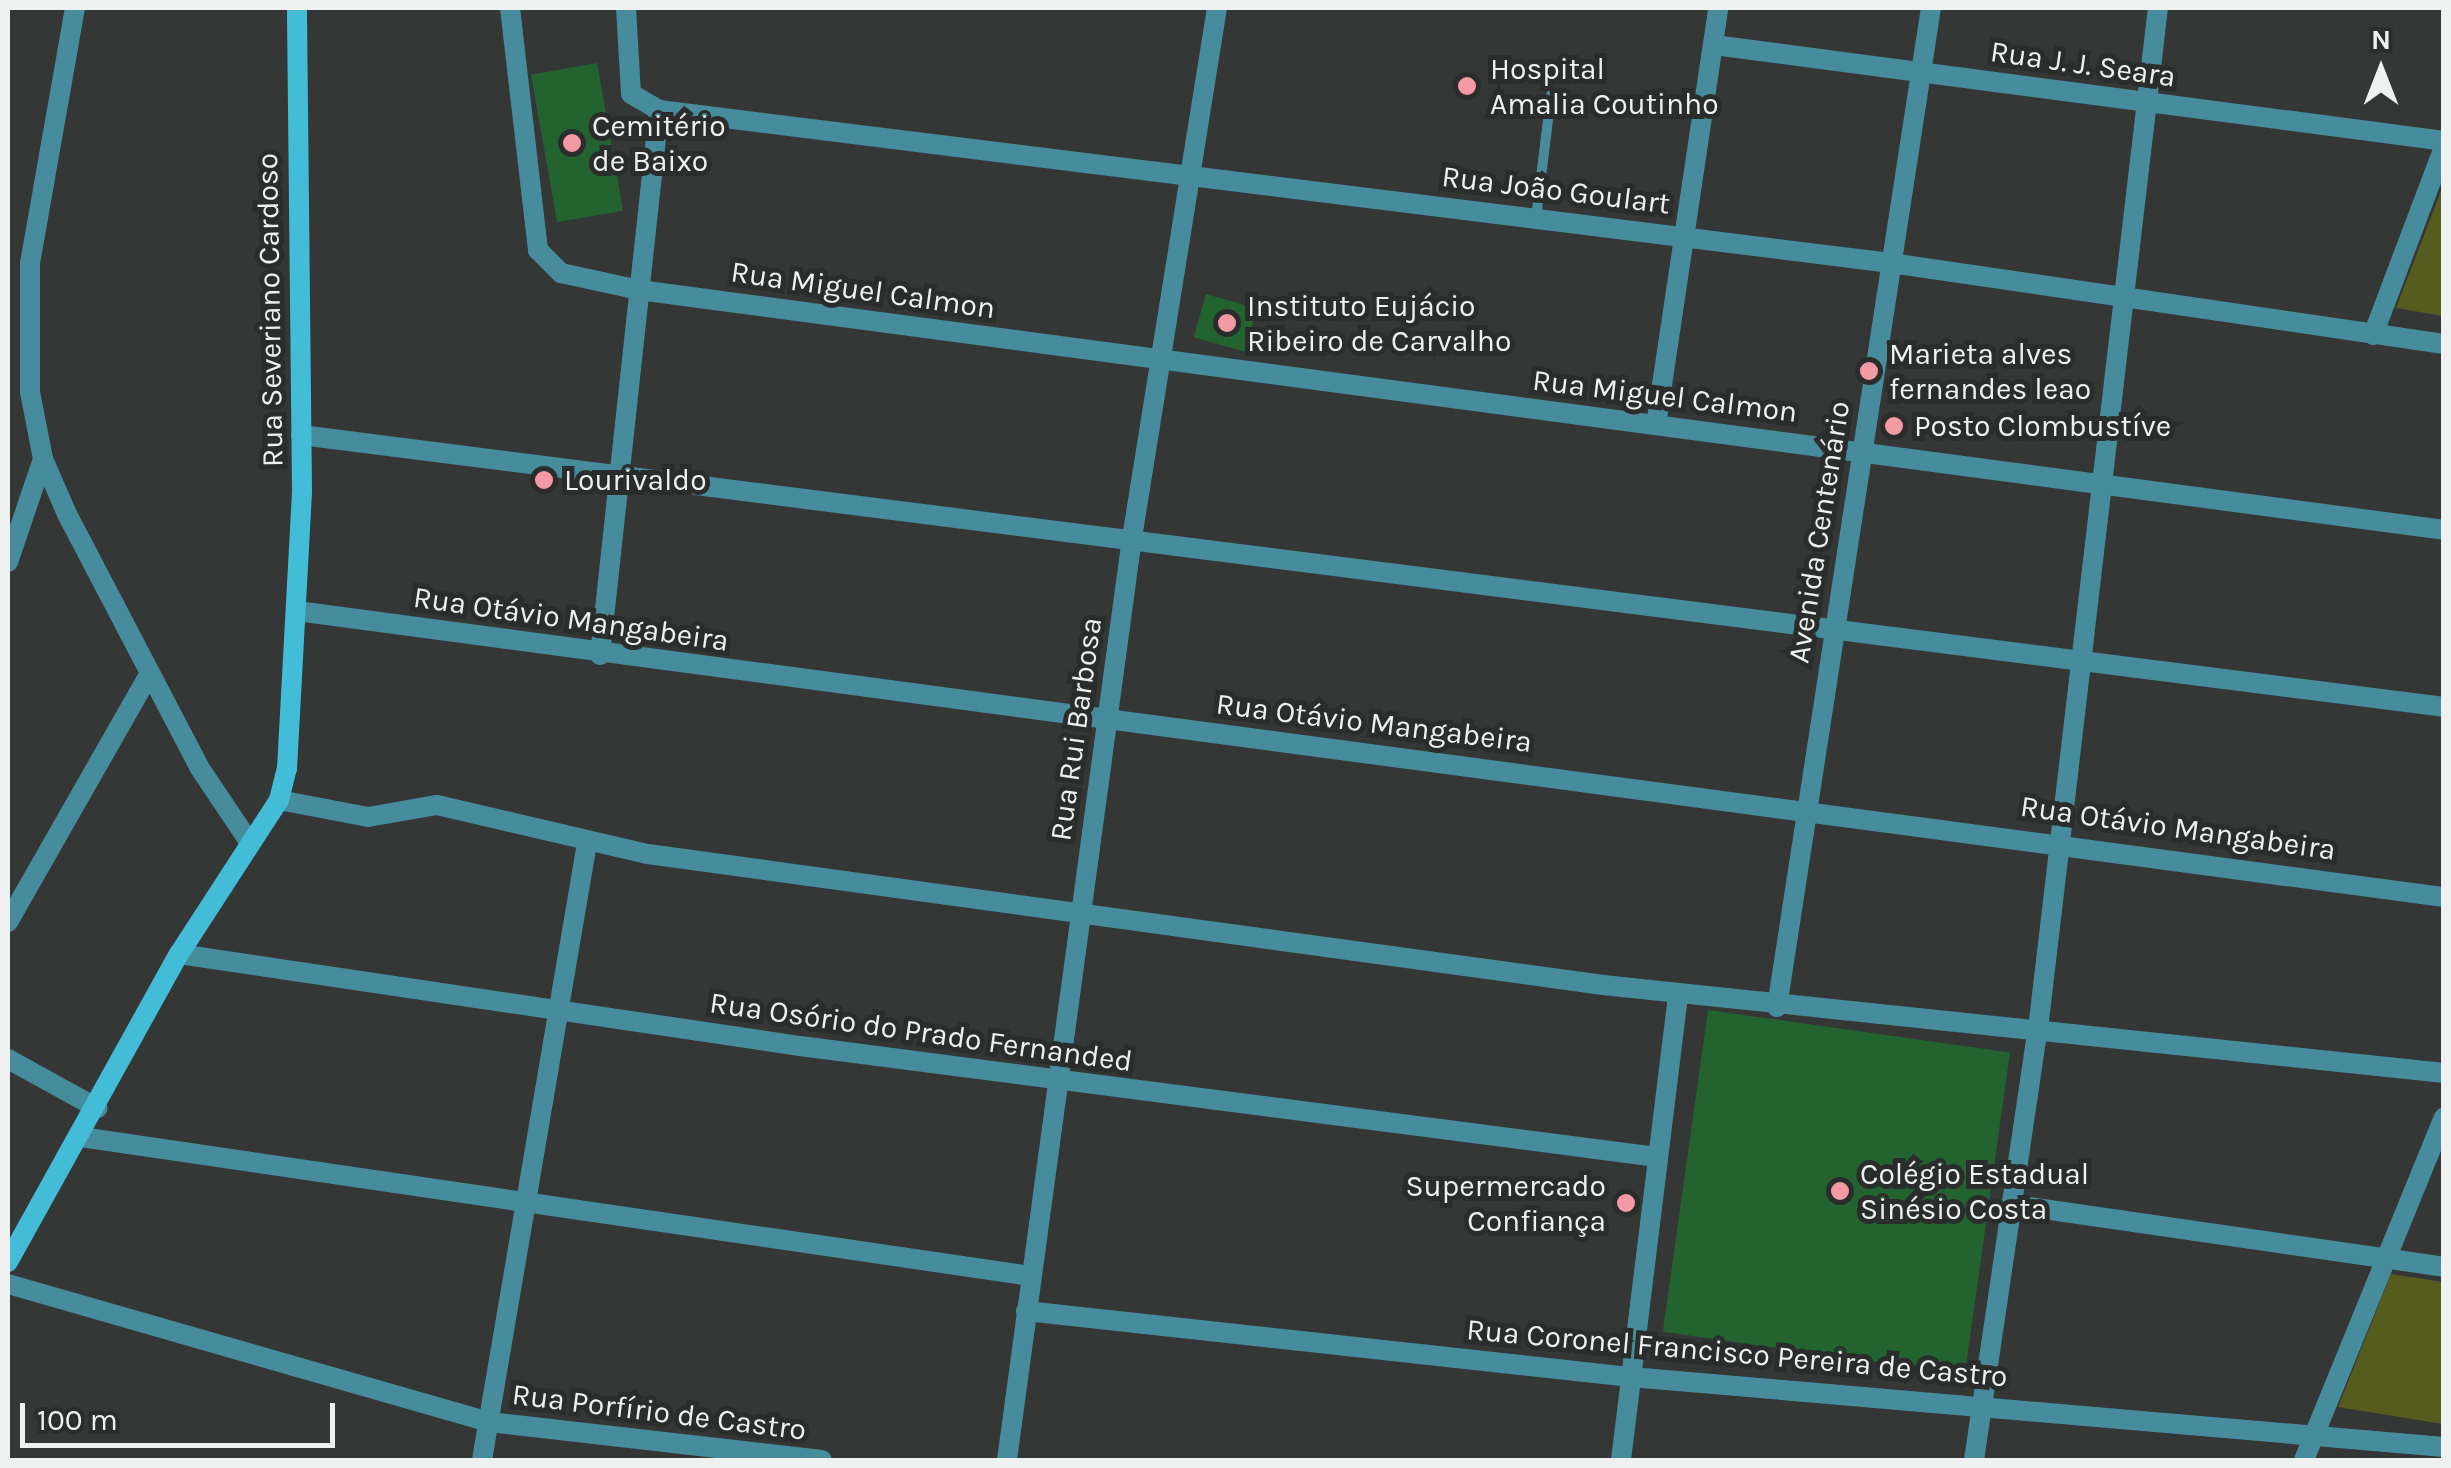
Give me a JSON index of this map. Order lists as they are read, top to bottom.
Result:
{
  "streets": {
    "street": [
      "Rua J. J. Seara",
      "Rua João Goulart",
      "Rua Miguel Calmon",
      "Rua Severiano Cardoso",
      "Avenida Centenário",
      "Rua Otávio Mangabeira",
      "Rua Rui Barbosa",
      "Rua Osório do Prado Fernanded",
      "Rua Coronel Francisco Pereira de Castro",
      "Rua Porfírio de Castro"
    ]
  },
  "crossings": [
    ["Rua J. J. Seara", "Avenida Centenário"],
    ["Rua João Goulart", "Avenida Centenário"],
    ["Rua João Goulart", "Rua Rui Barbosa"],
    ["Rua Miguel Calmon", "Avenida Centenário"],
    ["Rua Miguel Calmon", "Rua Rui Barbosa"],
    ["Rua Severiano Cardoso", "Rua Otávio Mangabeira"],
    ["Avenida Centenário", "Rua Otávio Mangabeira"],
    ["Rua Otávio Mangabeira", "Rua Rui Barbosa"],
    ["Rua Rui Barbosa", "Rua Osório do Prado Fernanded"],
    ["Rua Rui Barbosa", "Rua Coronel Francisco Pereira de Castro"]
  ],
  "places": [
    "Hospital Amalia Coutinho",
    "Cemitério de Baixo",
    "Instituto Eujácio Ribeiro de Carvalho",
    "Marieta alves fernandes leao",
    "Posto Clombustíve",
    "Lourivaldo",
    "Colégio Estadual Sinésio Costa",
    "Supermercado Confiança"
  ],
  "scale_bar": "100 m",
  "north": "top"
}
